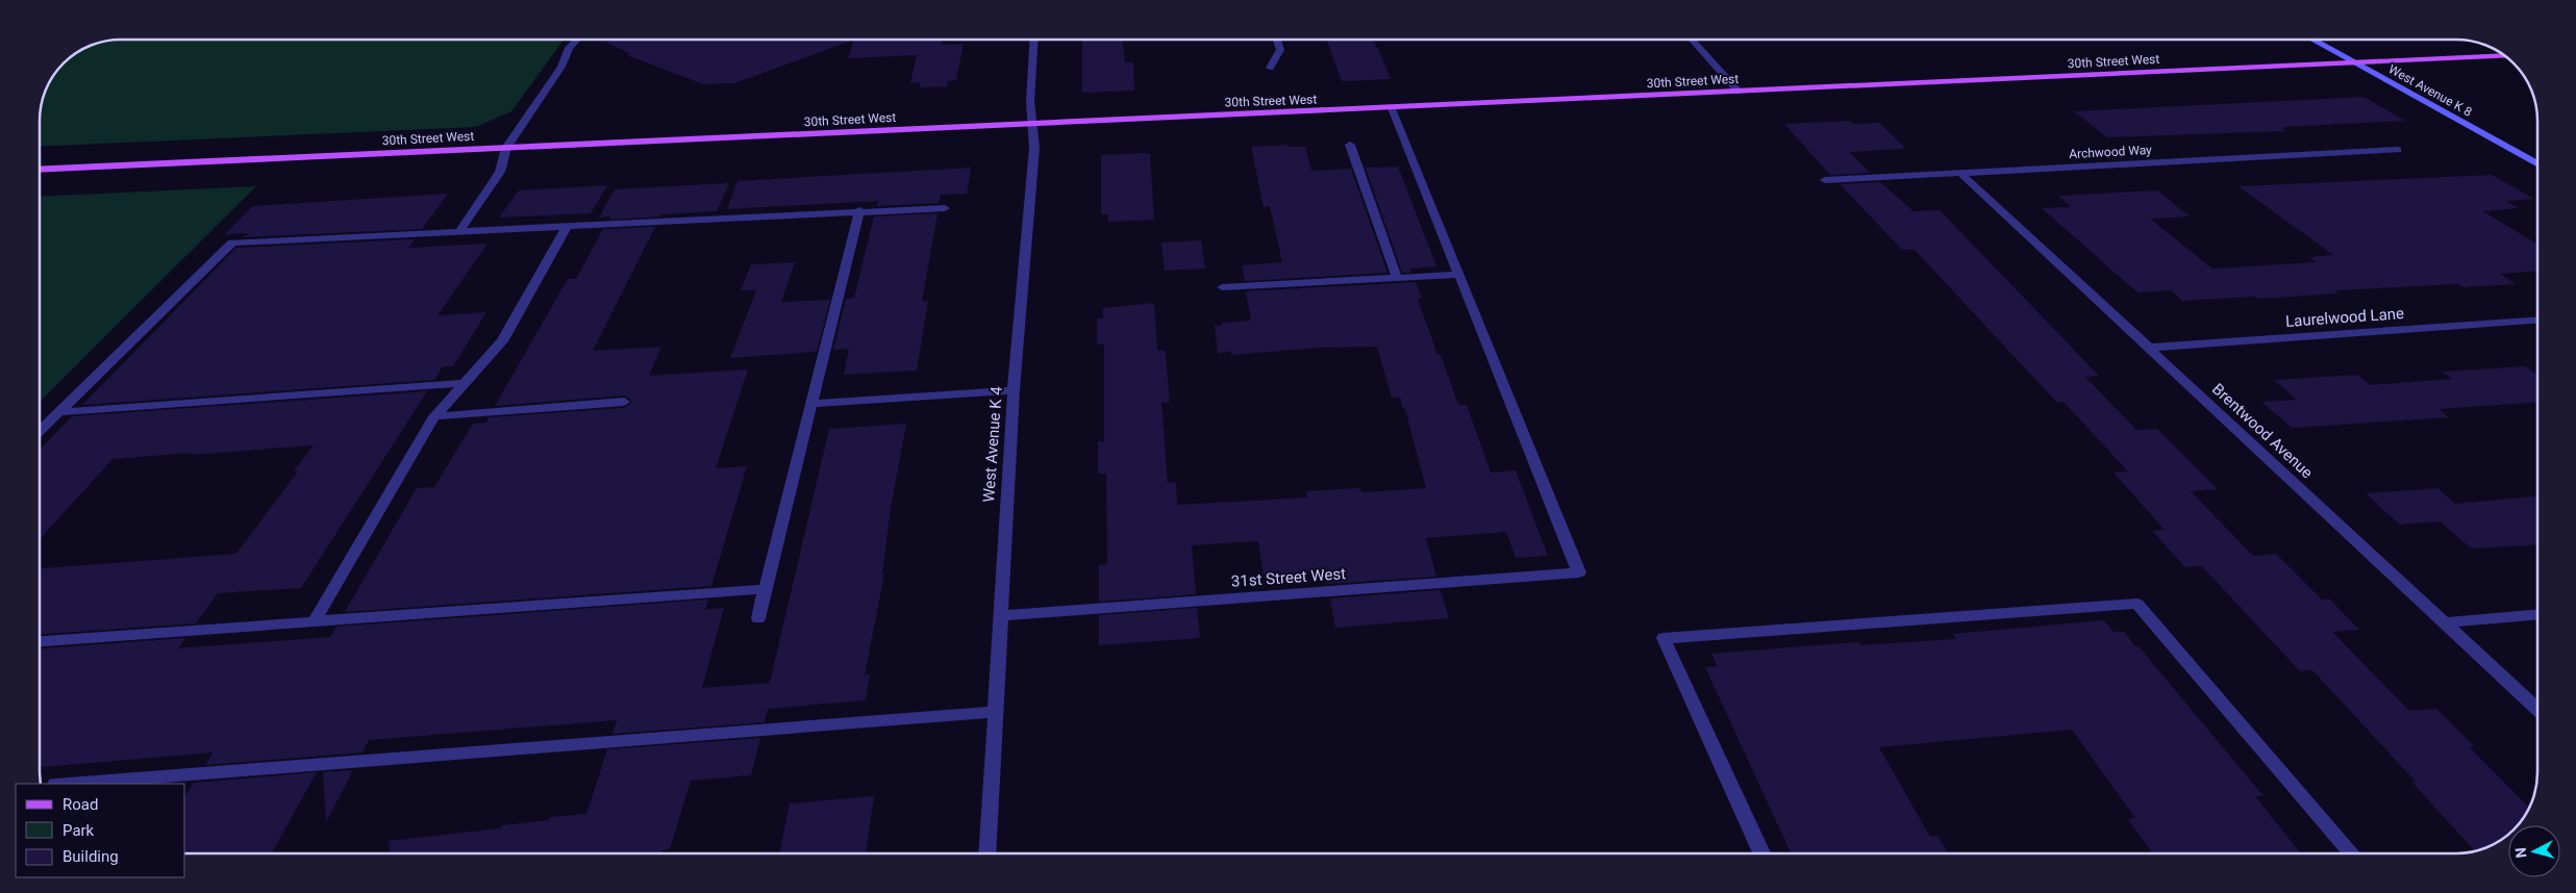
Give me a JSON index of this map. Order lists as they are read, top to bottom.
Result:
{
  "streets": {
    "main road": ["30th Street West"],
    "street": [
      "West Avenue K 8",
      "Archwood Way",
      "Laurelwood Lane",
      "Brentwood Avenue",
      "West Avenue K 4",
      "31st Street West"
    ]
  },
  "crossings": [
    ["30th Street West", "West Avenue K 8"],
    ["30th Street West", "West Avenue K 4"],
    ["Archwood Way", "Brentwood Avenue"],
    ["Laurelwood Lane", "Brentwood Avenue"],
    ["West Avenue K 4", "31st Street West"]
  ],
  "legend": ["Road", "Park", "Building"],
  "north": "left"
}
